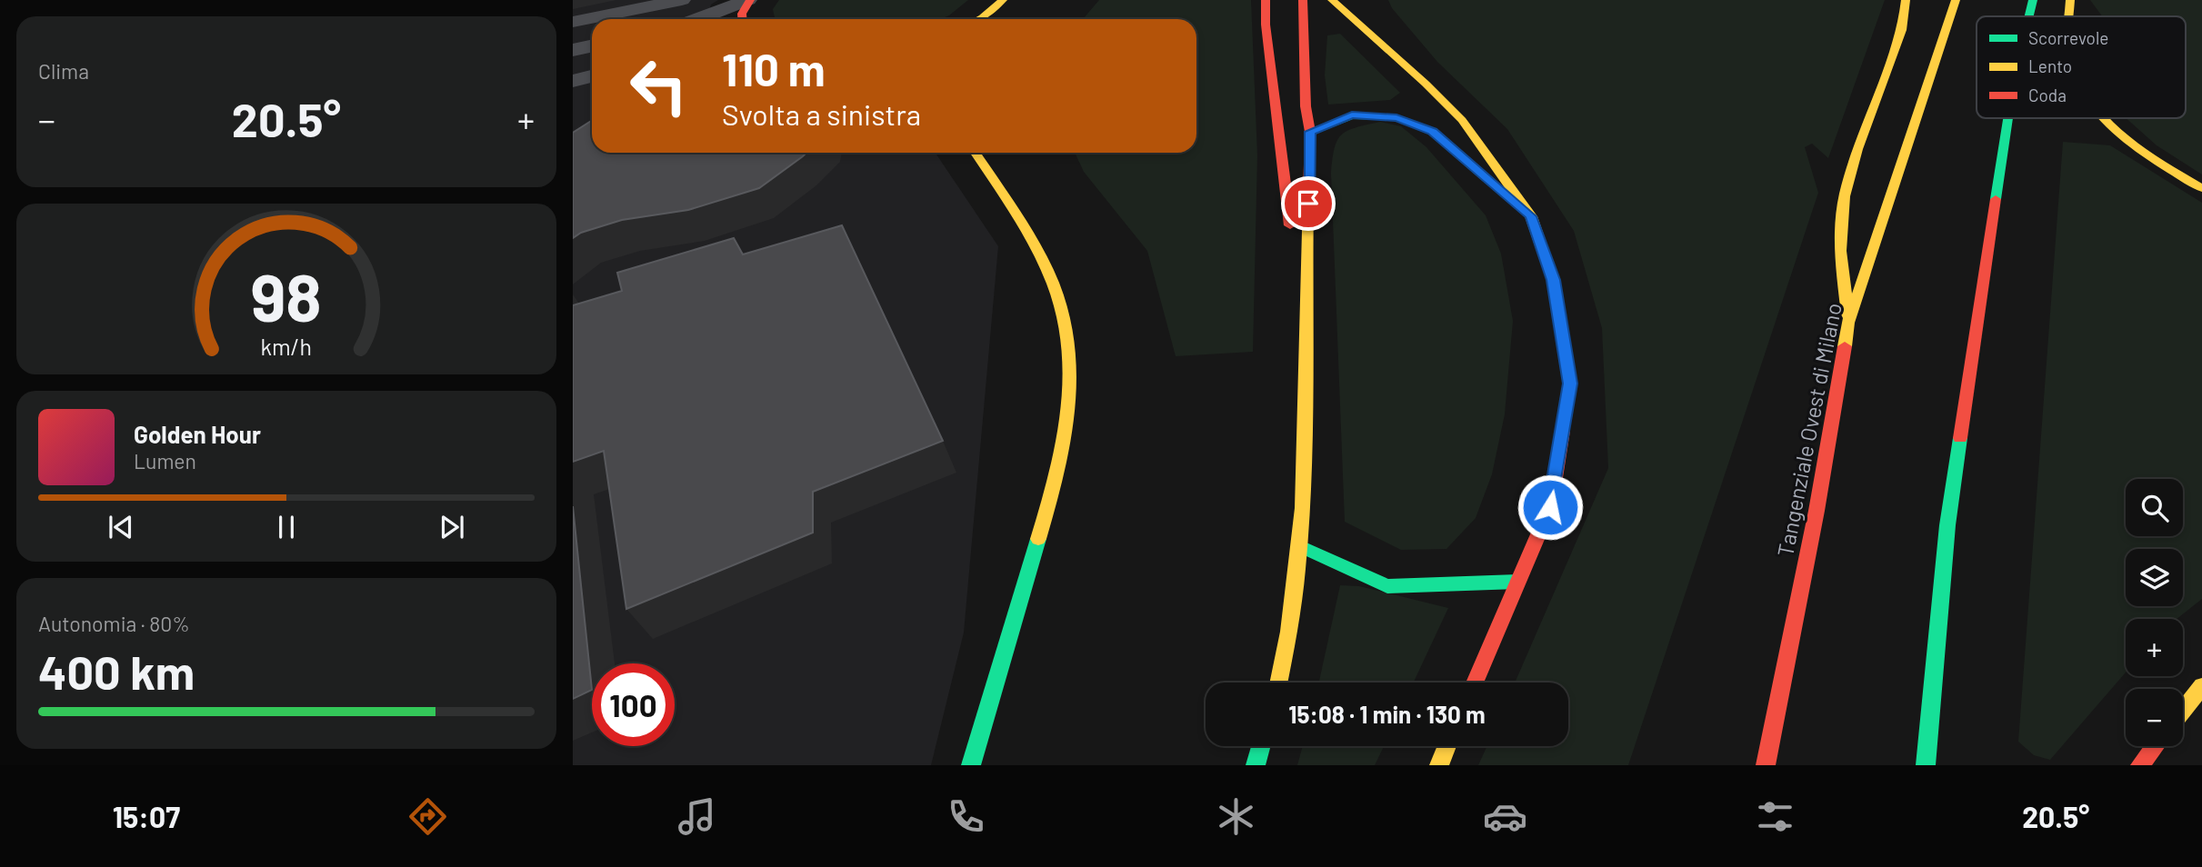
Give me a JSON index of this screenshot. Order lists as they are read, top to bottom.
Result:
{
  "streets": {
    "main road": ["Tangenziale Ovest di Milano"]
  },
  "legend": ["Scorrevole", "Lento", "Coda"],
  "page": {
    "tile": [
      "Clima",
      ["Autonomia · 80%", "400 km"]
    ],
    "turn": ["110 m", "Svolta a sinistra"],
    "heat": ["−", "20.5°", "+"],
    "song": ["Golden Hour", "Lumen"],
    "map_buttons": ["+", "−"],
    "limit": "100",
    "trip": "15:08 · 1 min · 130 m",
    "tabs": ["15:07", "20.5°"],
    "gauge": ["98", "km/h"]
  }
}
